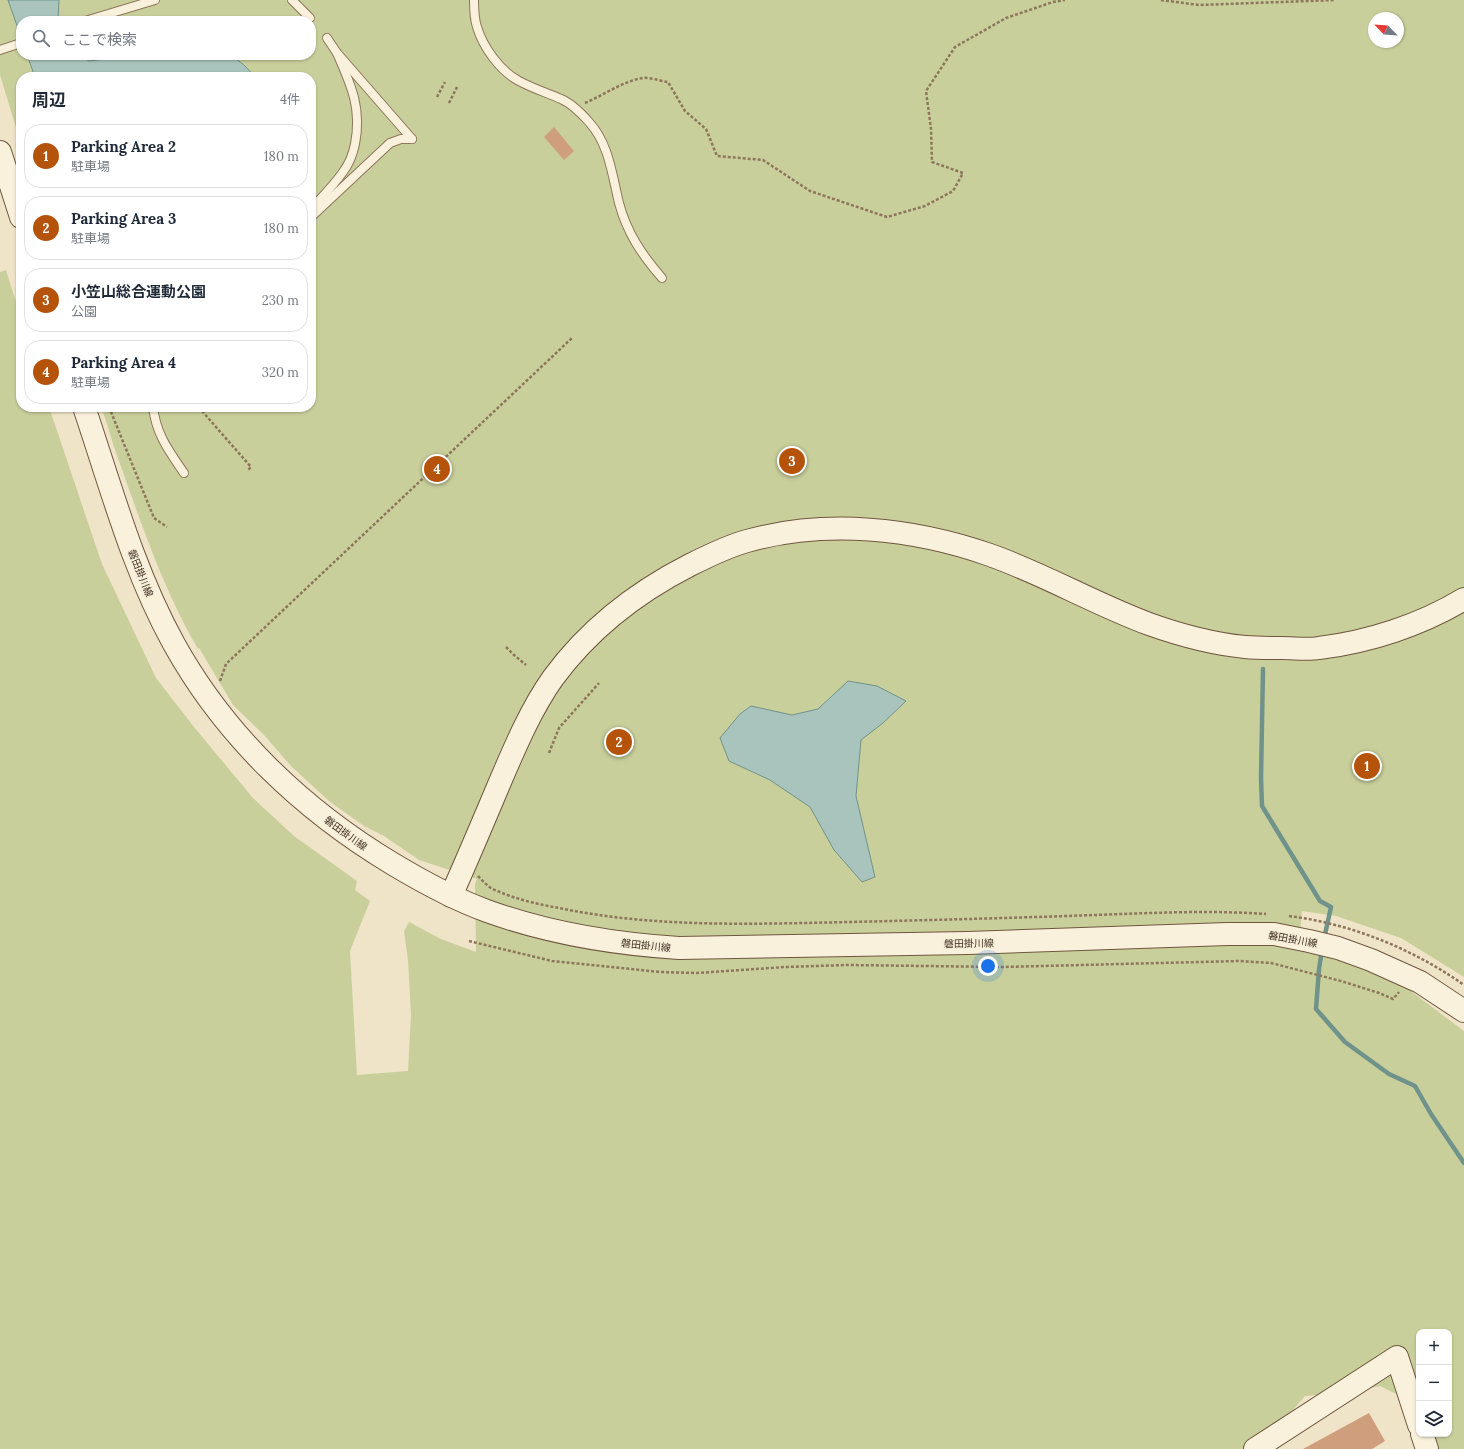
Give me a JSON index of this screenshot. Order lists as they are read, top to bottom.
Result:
{
  "streets": {
    "main road": ["磐田掛川線"]
  },
  "north": "top left",
  "page": {
    "search": "ここで検索",
    "heading": ["周辺", "4件"],
    "list": [
      {
        "mark": "1",
        "name": "Parking Area 2",
        "note": "駐車場",
        "value": "180 m"
      },
      {
        "mark": "2",
        "name": "Parking Area 3",
        "note": "駐車場",
        "value": "180 m"
      },
      {
        "mark": "3",
        "name": "小笠山総合運動公園",
        "note": "公園",
        "value": "230 m"
      },
      {
        "mark": "4",
        "name": "Parking Area 4",
        "note": "駐車場",
        "value": "320 m"
      }
    ],
    "pins": [
      "3",
      "4",
      "2",
      "1"
    ],
    "map_buttons": ["+", "−"]
  }
}
